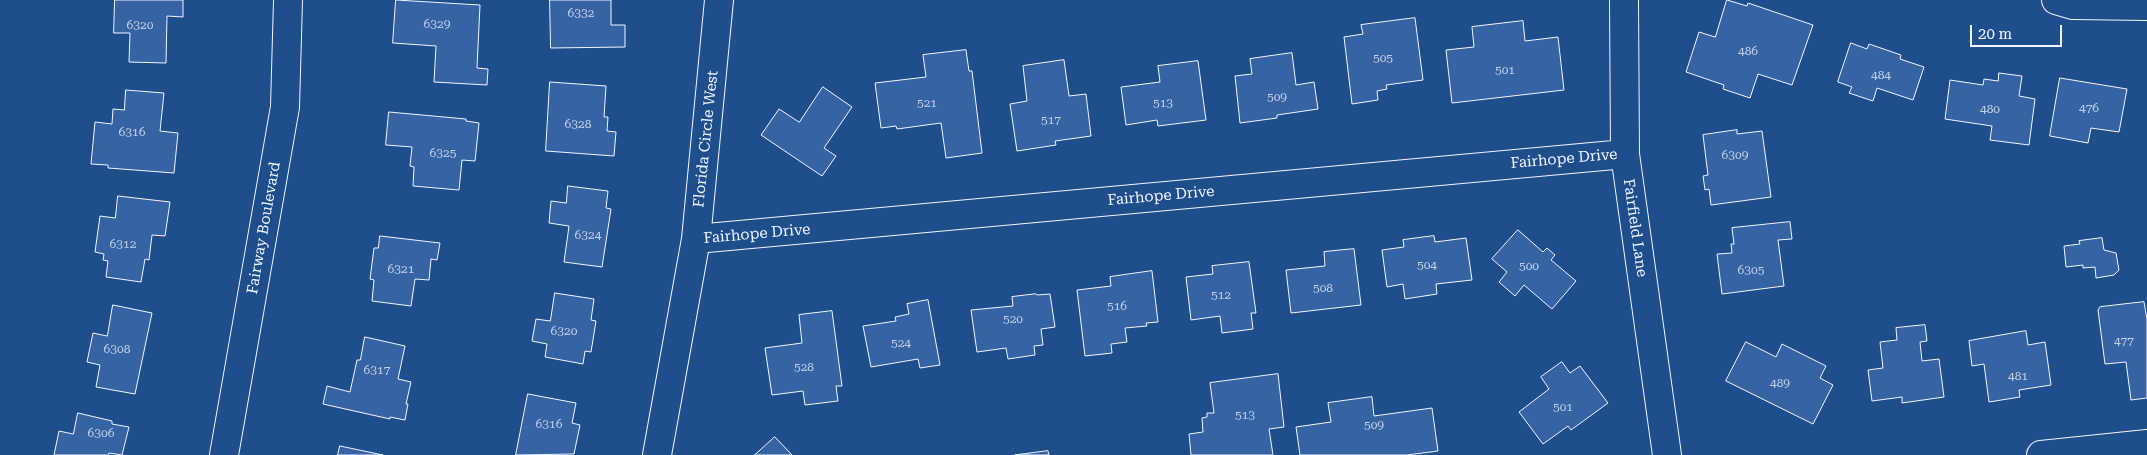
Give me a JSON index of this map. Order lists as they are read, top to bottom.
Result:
{
  "streets": {
    "street": [
      "Florida Circle West",
      "Fairhope Drive",
      "Fairway Boulevard",
      "Fairfield Lane"
    ]
  },
  "crossings": [
    ["Florida Circle West", "Fairhope Drive"],
    ["Fairhope Drive", "Fairfield Lane"]
  ],
  "house_numbers": [
    "6332",
    "6329",
    "6320",
    "486",
    "505",
    "501",
    "484",
    "509",
    "521",
    "513",
    "476",
    "480",
    "517",
    "6328",
    "6316",
    "6325",
    "6309",
    "6324",
    "6312",
    "504",
    "500",
    "6321",
    "6305",
    "508",
    "512",
    "516",
    "520",
    "6320",
    "477",
    "524",
    "6308",
    "528",
    "6317",
    "481",
    "489",
    "501",
    "513",
    "6316",
    "509",
    "6306"
  ],
  "scale_bar": "20 m"
}
